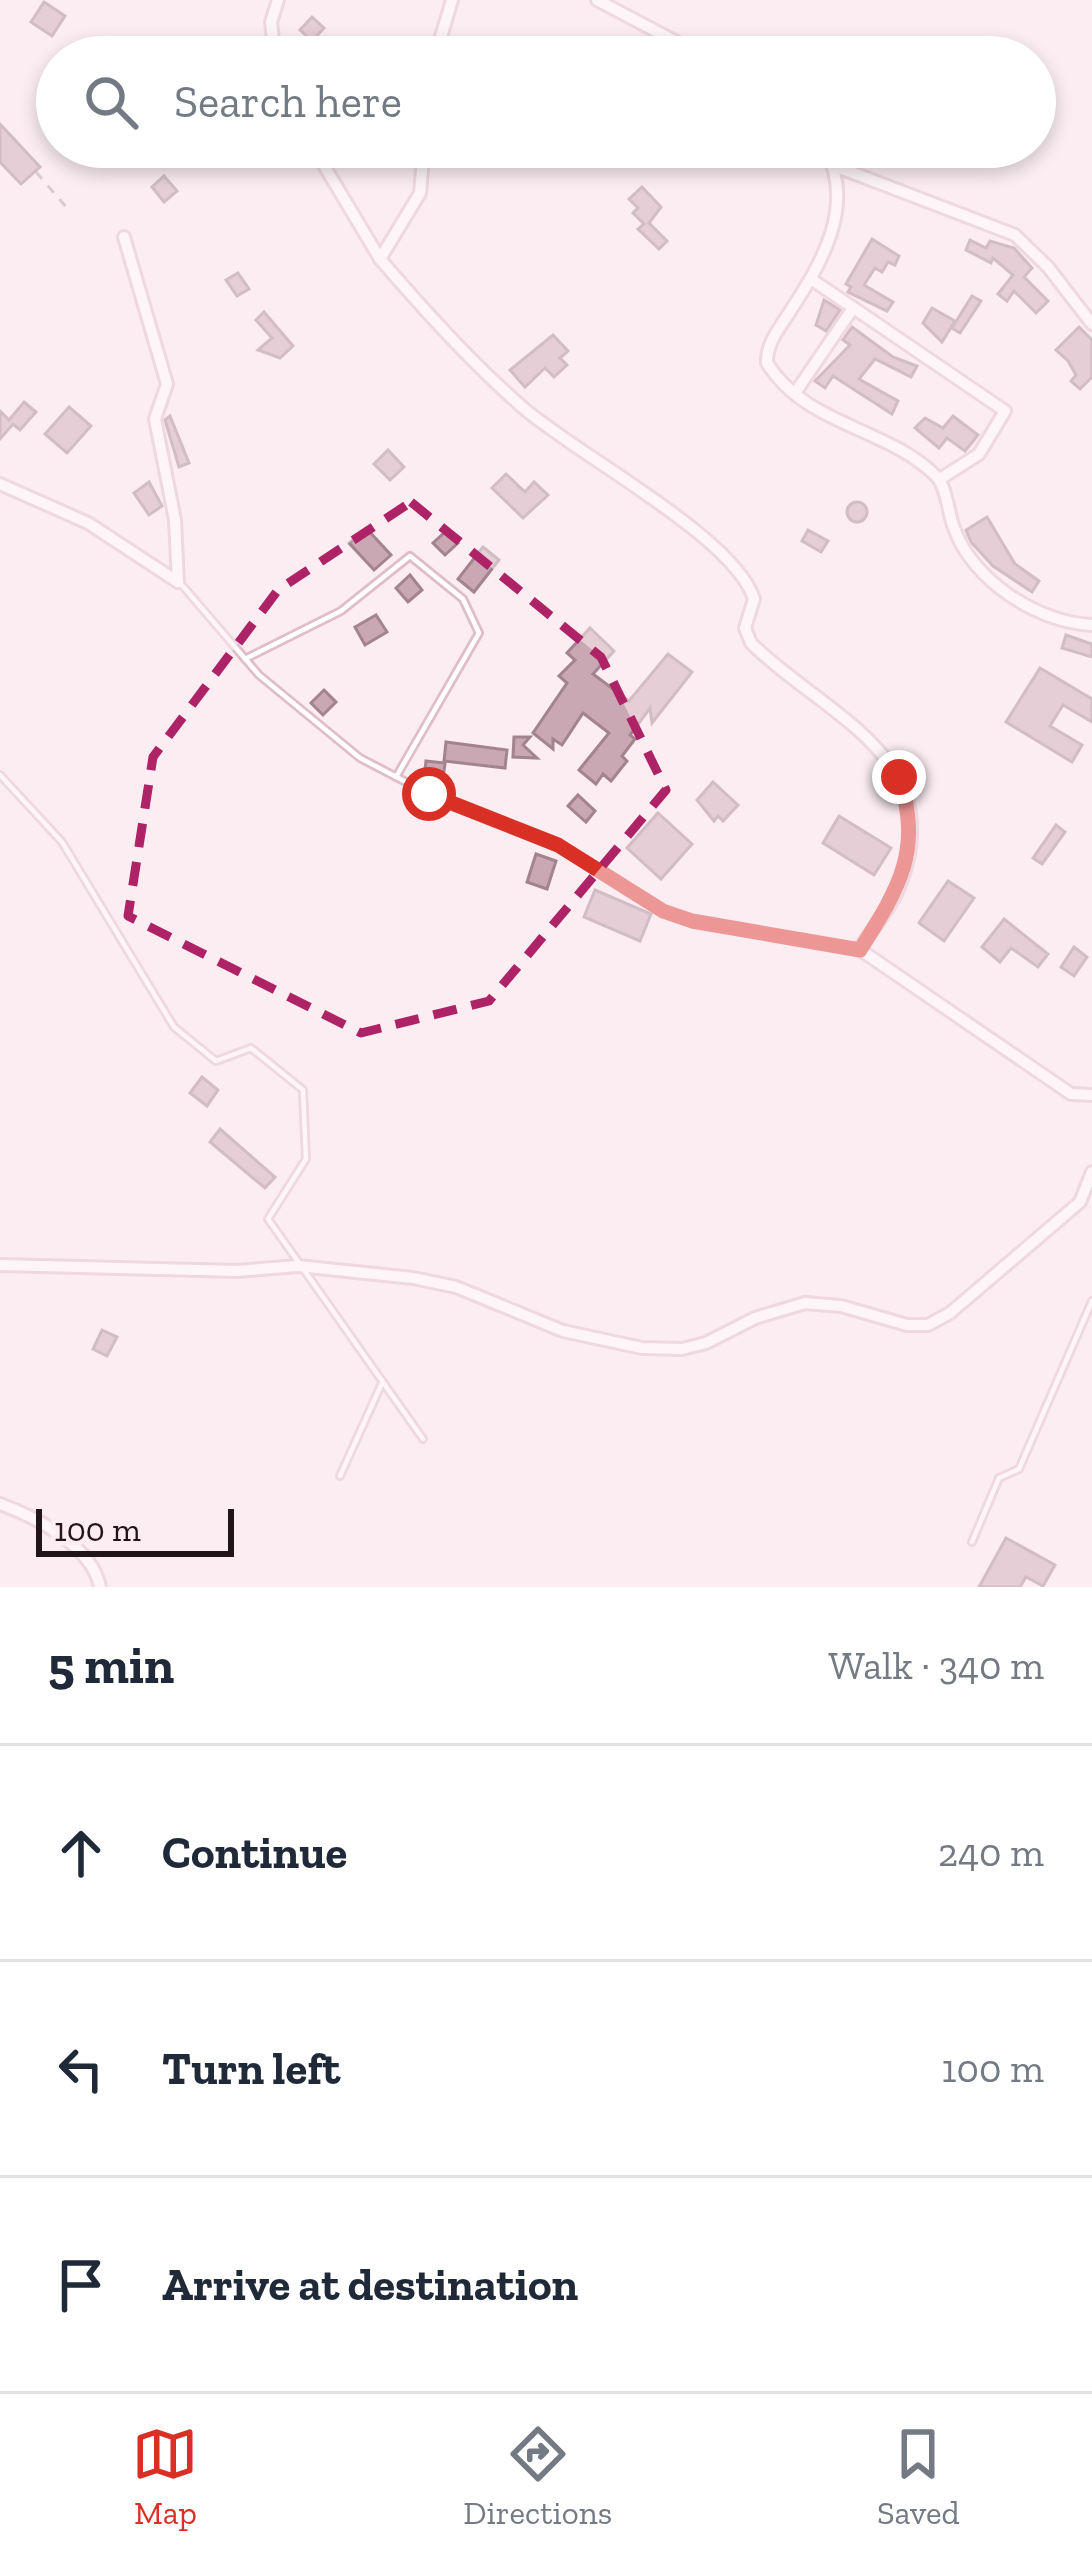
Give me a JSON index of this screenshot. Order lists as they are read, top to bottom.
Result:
{
  "scale_bar": "100 m",
  "page": {
    "search": "Search here",
    "scale": "100 m",
    "heading": ["5 min", "Walk · 340 m"],
    "list": [
      ["Continue", "240 m"],
      ["Turn left", "100 m"],
      "Arrive at destination"
    ],
    "nav": ["Map", "Directions", "Saved"]
  }
}
